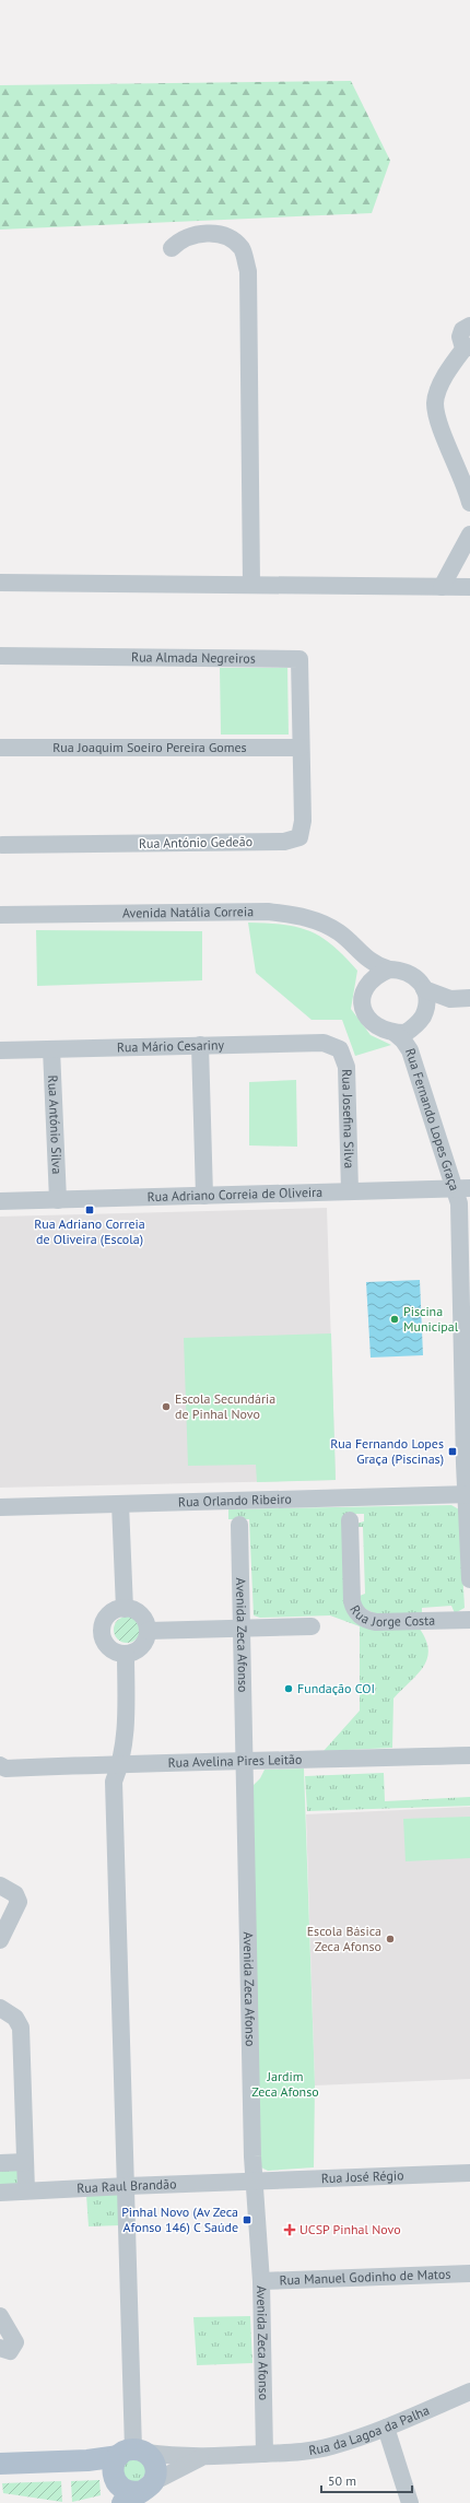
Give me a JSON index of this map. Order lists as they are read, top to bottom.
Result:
{
  "streets": {
    "street": [
      "Rua Almada Negreiros",
      "Rua Joaquim Soeiro Pereira Gomes",
      "Rua António Gedeão",
      "Avenida Natália Correia",
      "Rua Mário Cesariny",
      "Rua Josefina Silva",
      "Rua Fernando Lopes Graça",
      "Rua António Silva",
      "Rua Adriano Correia de Oliveira",
      "Rua Orlando Ribeiro",
      "Rua Jorge Costa",
      "Avenida Zeca Afonso",
      "Rua Avelina Pires Leitão",
      "Rua José Régio",
      "Rua Raul Brandão",
      "Rua Manuel Godinho de Matos",
      "Rua da Lagoa da Palha"
    ]
  },
  "crossings": [
    ["Rua Almada Negreiros", "Rua Joaquim Soeiro Pereira Gomes"],
    ["Rua Almada Negreiros", "Rua António Gedeão"],
    ["Rua Joaquim Soeiro Pereira Gomes", "Rua António Gedeão"],
    ["Avenida Natália Correia", "Rua Fernando Lopes Graça"],
    ["Rua Mário Cesariny", "Rua Josefina Silva"],
    ["Rua Mário Cesariny", "Rua António Silva"],
    ["Rua Josefina Silva", "Rua Adriano Correia de Oliveira"],
    ["Rua Fernando Lopes Graça", "Rua Adriano Correia de Oliveira"],
    ["Rua Fernando Lopes Graça", "Rua Orlando Ribeiro"],
    ["Rua António Silva", "Rua Adriano Correia de Oliveira"],
    ["Avenida Zeca Afonso", "Rua Avelina Pires Leitão"],
    ["Avenida Zeca Afonso", "Rua José Régio"],
    ["Avenida Zeca Afonso", "Rua Raul Brandão"],
    ["Avenida Zeca Afonso", "Rua Manuel Godinho de Matos"],
    ["Avenida Zeca Afonso", "Rua da Lagoa da Palha"],
    ["Rua José Régio", "Rua Raul Brandão"]
  ],
  "parks": ["Jardim Zeca Afonso"],
  "places": {
    "transit": ["Rua Adriano Correia de Oliveira (Escola)", "Rua Fernando Lopes Graça (Piscinas)", "Pinhal Novo (Av Zeca Afonso 146) C Saúde"],
    "other": [
      "Piscina Municipal",
      "Escola Secundária de Pinhal Novo",
      "Fundação COI",
      "Escola Básica Zeca Afonso"
    ],
    "health": ["UCSP Pinhal Novo"]
  },
  "scale_bar": "50 m"
}
